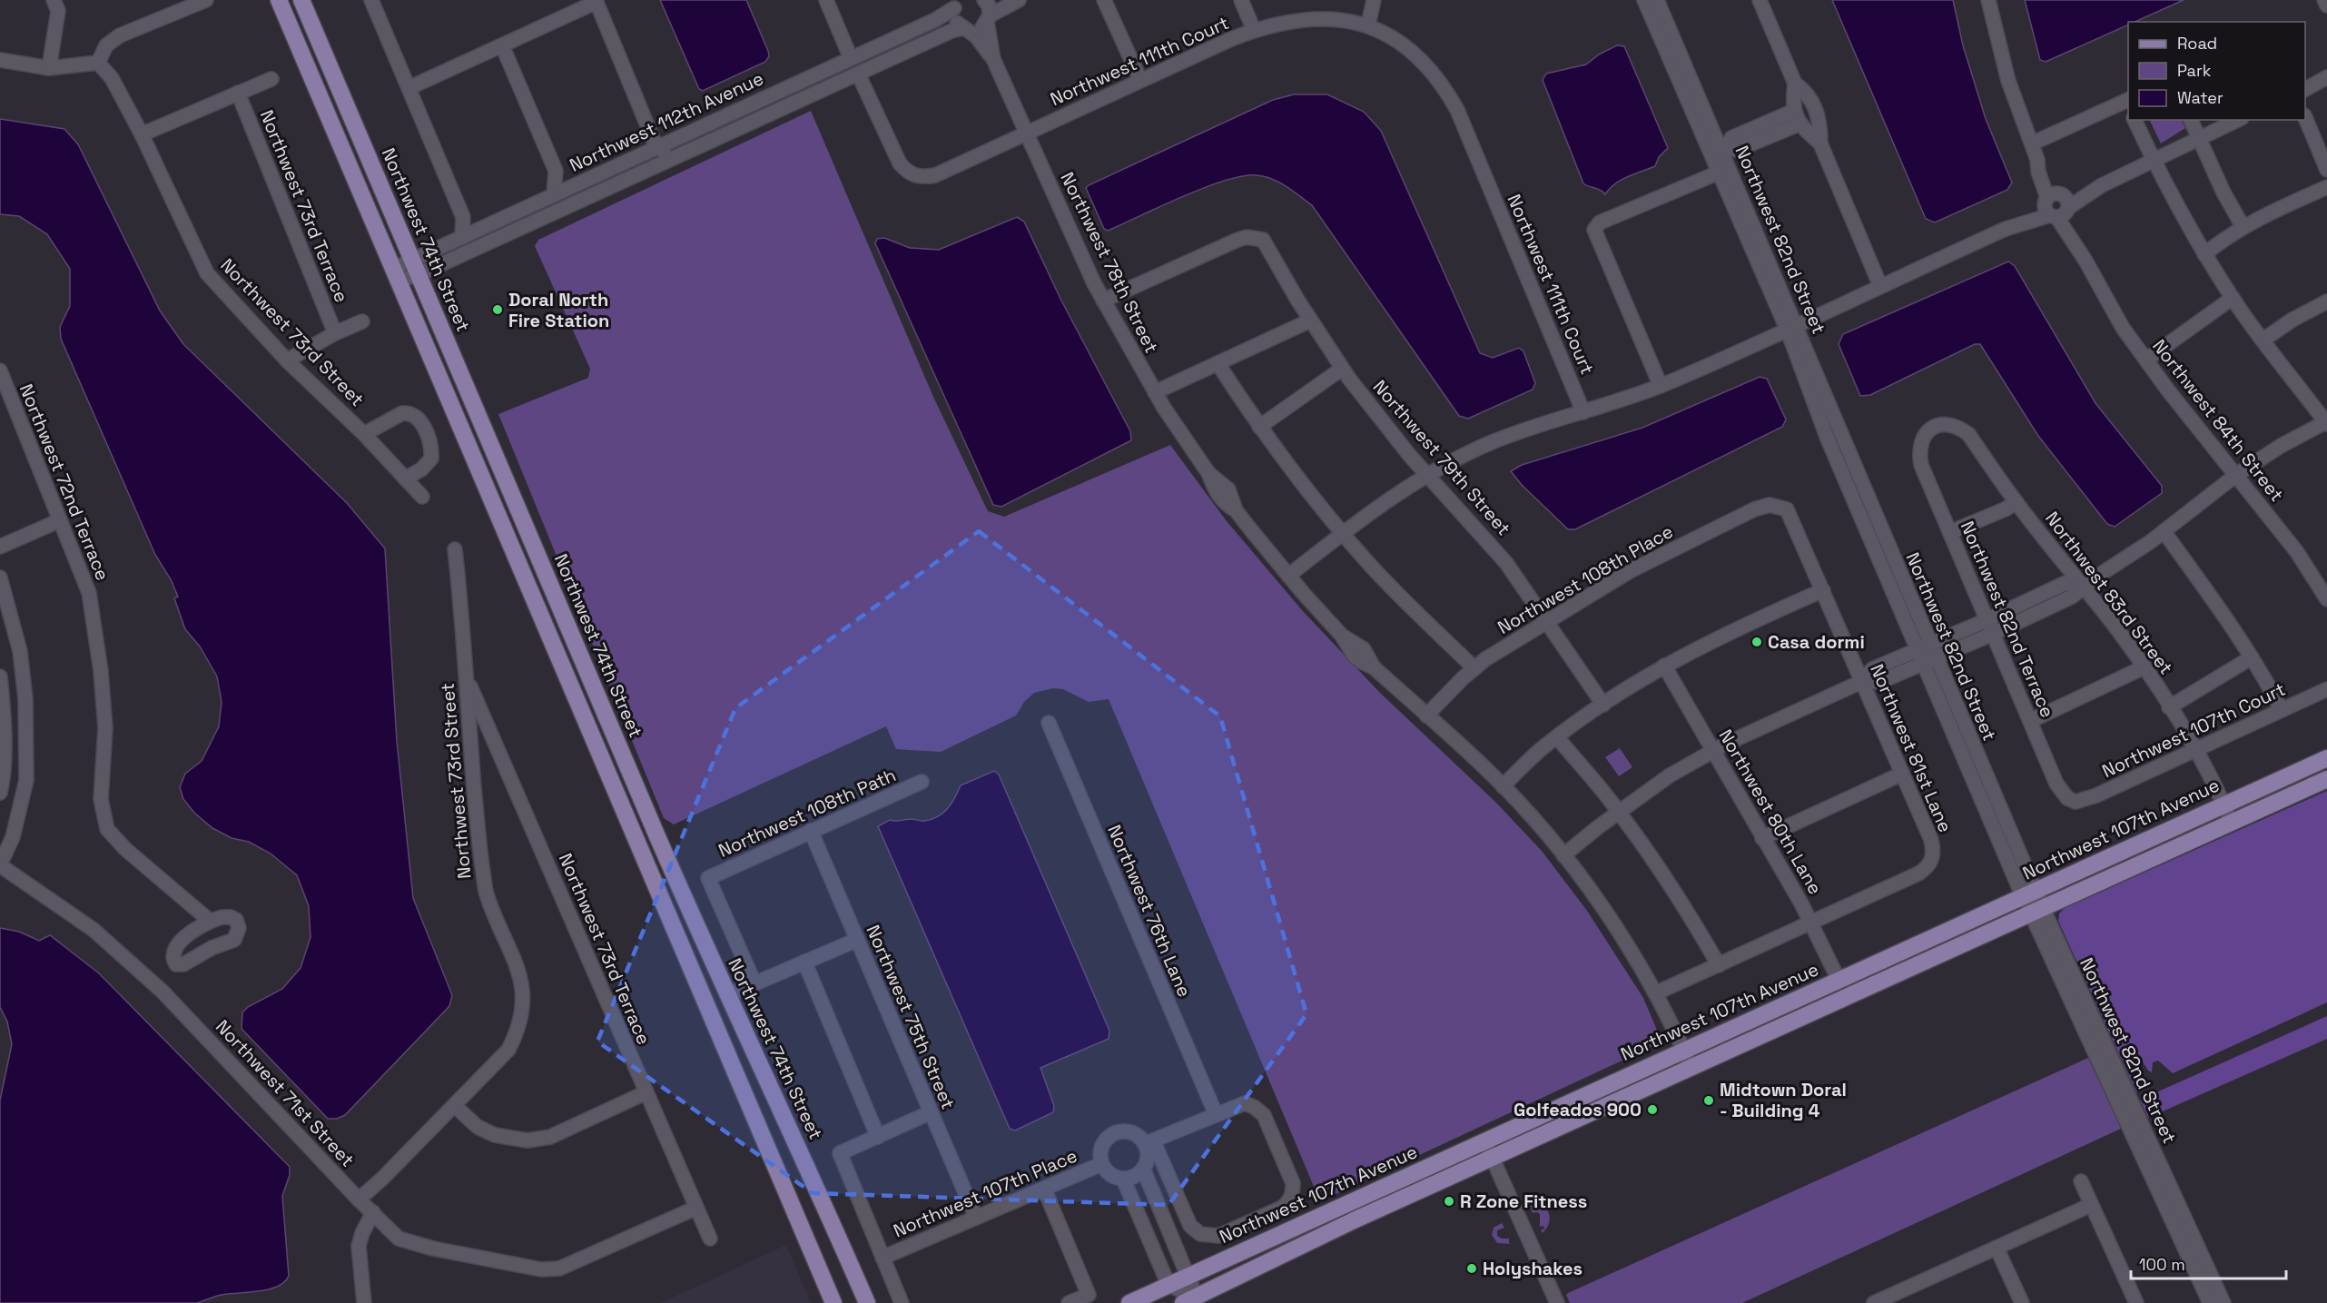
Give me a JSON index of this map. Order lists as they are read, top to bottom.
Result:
{
  "streets": {
    "main road": ["Northwest 74th Street", "Northwest 107th Avenue"],
    "street": [
      "Northwest 111th Court",
      "Northwest 112th Avenue",
      "Northwest 73rd Terrace",
      "Northwest 82nd Street",
      "Northwest 78th Street",
      "Northwest 73rd Street",
      "Northwest 84th Street",
      "Northwest 79th Street",
      "Northwest 72nd Terrace",
      "Northwest 108th Place",
      "Northwest 83rd Street",
      "Northwest 82nd Terrace",
      "Northwest 107th Court",
      "Northwest 81st Lane",
      "Northwest 80th Lane",
      "Northwest 108th Path",
      "Northwest 76th Lane",
      "Northwest 75th Street",
      "Northwest 71st Street",
      "Northwest 107th Place"
    ]
  },
  "crossings": [
    ["Northwest 111th Court", "Northwest 112th Avenue"],
    ["Northwest 111th Court", "Northwest 78th Street"],
    ["Northwest 112th Avenue", "Northwest 74th Street"],
    ["Northwest 112th Avenue", "Northwest 78th Street"],
    ["Northwest 73rd Terrace", "Northwest 73rd Street"],
    ["Northwest 73rd Terrace", "Northwest 71st Street"],
    ["Northwest 82nd Street", "Northwest 107th Avenue"],
    ["Northwest 78th Street", "Northwest 79th Street"],
    ["Northwest 78th Street", "Northwest 108th Place"],
    ["Northwest 78th Street", "Northwest 107th Avenue"],
    ["Northwest 73rd Street", "Northwest 71st Street"],
    ["Northwest 79th Street", "Northwest 108th Place"],
    ["Northwest 108th Place", "Northwest 81st Lane"],
    ["Northwest 83rd Street", "Northwest 82nd Terrace"],
    ["Northwest 83rd Street", "Northwest 107th Court"],
    ["Northwest 83rd Street", "Northwest 107th Avenue"],
    ["Northwest 82nd Terrace", "Northwest 107th Court"],
    ["Northwest 81st Lane", "Northwest 80th Lane"],
    ["Northwest 80th Lane", "Northwest 107th Avenue"],
    ["Northwest 108th Path", "Northwest 75th Street"],
    ["Northwest 75th Street", "Northwest 107th Place"]
  ],
  "places": [
    "Doral North Fire Station",
    "Casa dormi",
    "Midtown Doral - Building 4",
    "Golfeados 900",
    "R Zone Fitness",
    "Holyshakes"
  ],
  "legend": ["Road", "Park", "Water"],
  "scale_bar": "100 m"
}
